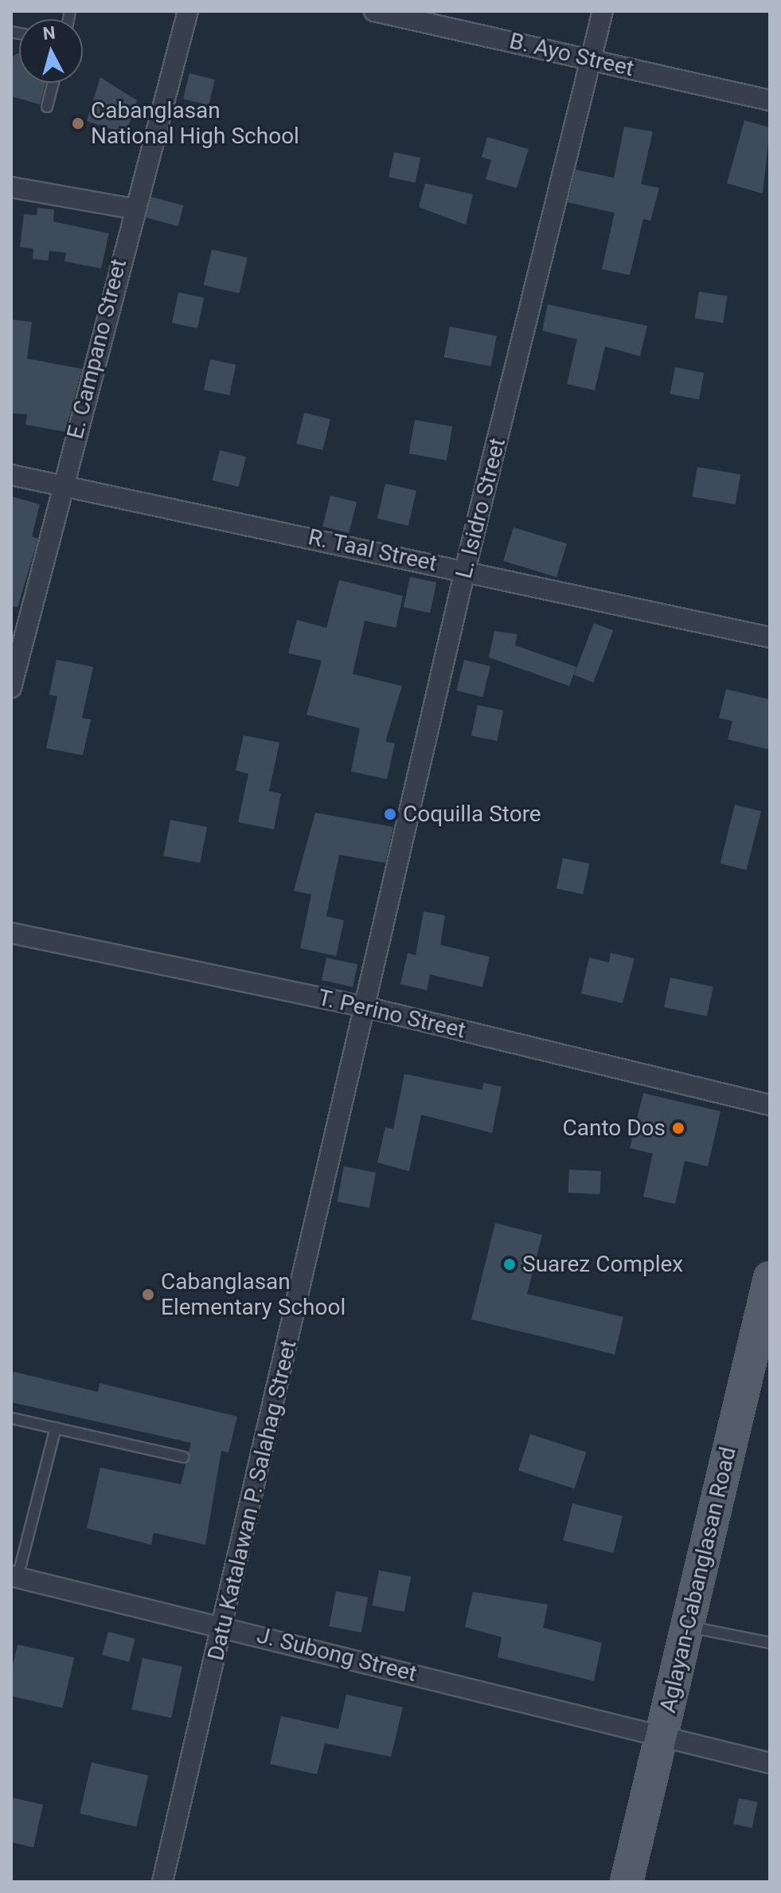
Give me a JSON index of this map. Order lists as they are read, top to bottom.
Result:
{
  "streets": {
    "main road": ["Aglayan-Cabanglasan Road"],
    "street": [
      "B. Ayo Street",
      "E. Campano Street",
      "L. Isidro Street",
      "R. Taal Street",
      "T. Perino Street",
      "Datu Katalawan P. Salahag Street",
      "J. Subong Street"
    ]
  },
  "crossings": [
    ["B. Ayo Street", "L. Isidro Street"],
    ["E. Campano Street", "R. Taal Street"],
    ["L. Isidro Street", "R. Taal Street"],
    ["L. Isidro Street", "T. Perino Street"],
    ["L. Isidro Street", "Datu Katalawan P. Salahag Street"],
    ["T. Perino Street", "Datu Katalawan P. Salahag Street"],
    ["Datu Katalawan P. Salahag Street", "J. Subong Street"],
    ["Aglayan-Cabanglasan Road", "J. Subong Street"]
  ],
  "places": [
    "Cabanglasan National High School",
    "Coquilla Store",
    "Canto Dos",
    "Suarez Complex",
    "Cabanglasan Elementary School"
  ],
  "north": "top"
}
